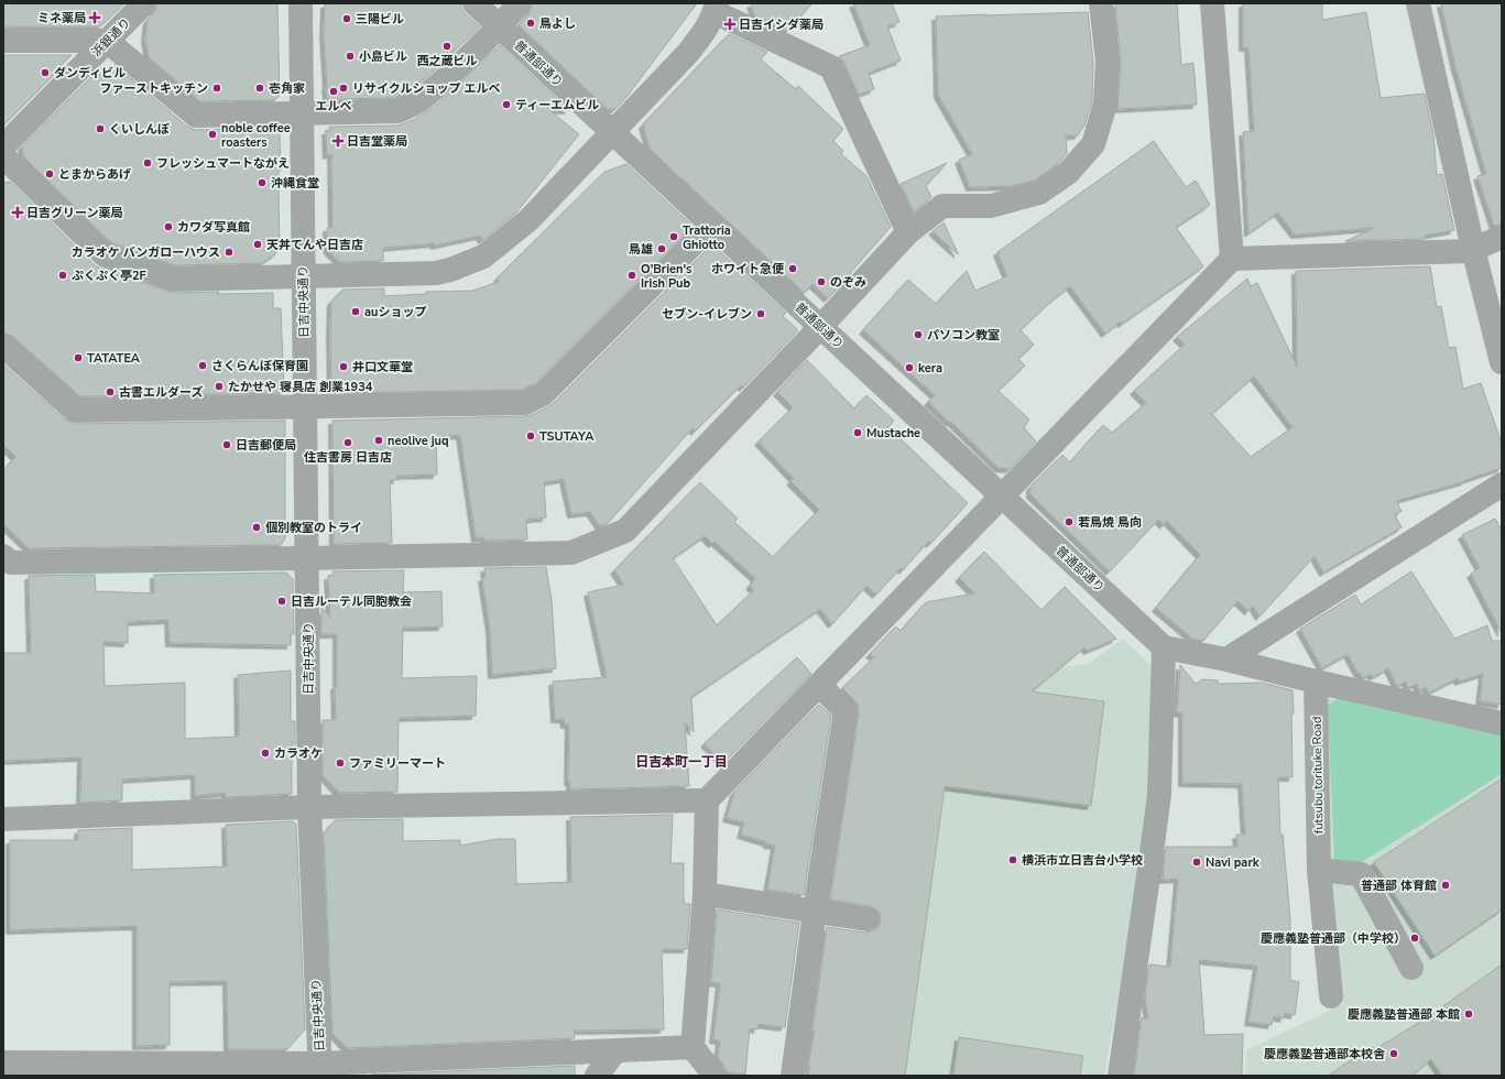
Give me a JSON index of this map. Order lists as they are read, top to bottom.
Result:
{
  "streets": {
    "street": [
      "浜銀通り",
      "普通部通り",
      "日吉中央通り",
      "futsubu torituke Road"
    ]
  },
  "districts": ["日吉本町一丁目"],
  "places": {
    "health": [
      "ミネ薬局",
      "日吉イシダ薬局",
      "日吉堂薬局",
      "日吉グリーン薬局"
    ],
    "other": [
      "三陽ビル",
      "鳥よし",
      "西之蔵ビル",
      "小島ビル",
      "ダンディビル",
      "ファーストキッチン",
      "壱角家",
      "リサイクルショップ エルベ",
      "エルベ",
      "ティーエムビル",
      "くいしんぼ",
      "noble coffee roasters",
      "フレッシュマートながえ",
      "とまからあげ",
      "沖縄食堂",
      "カワダ写真館",
      "Trattoria Ghiotto",
      "天丼てんや日吉店",
      "鳥雄",
      "カラオケ バンガローハウス",
      "ホワイト急便",
      "ぷくぷく亭2F",
      "O'Brien's Irish Pub",
      "のぞみ",
      "auショップ",
      "セブン-イレブン",
      "パソコン教室",
      "TATATEA",
      "さくらんぼ保育園",
      "井口文華堂",
      "kera",
      "たかせや 寝具店 創業1934",
      "古書エルダーズ",
      "Mustache",
      "TSUTAYA",
      "neolive juq",
      "住吉書房 日吉店",
      "日吉郵便局",
      "若鳥焼 鳥向",
      "個別教室のトライ",
      "日吉ルーテル同胞教会",
      "カラオケ",
      "ファミリーマート",
      "横浜市立日吉台小学校",
      "Navi park",
      "普通部 体育館",
      "慶應義塾普通部（中学校）",
      "慶應義塾普通部 本館",
      "慶應義塾普通部本校舎"
    ]
  }
}
